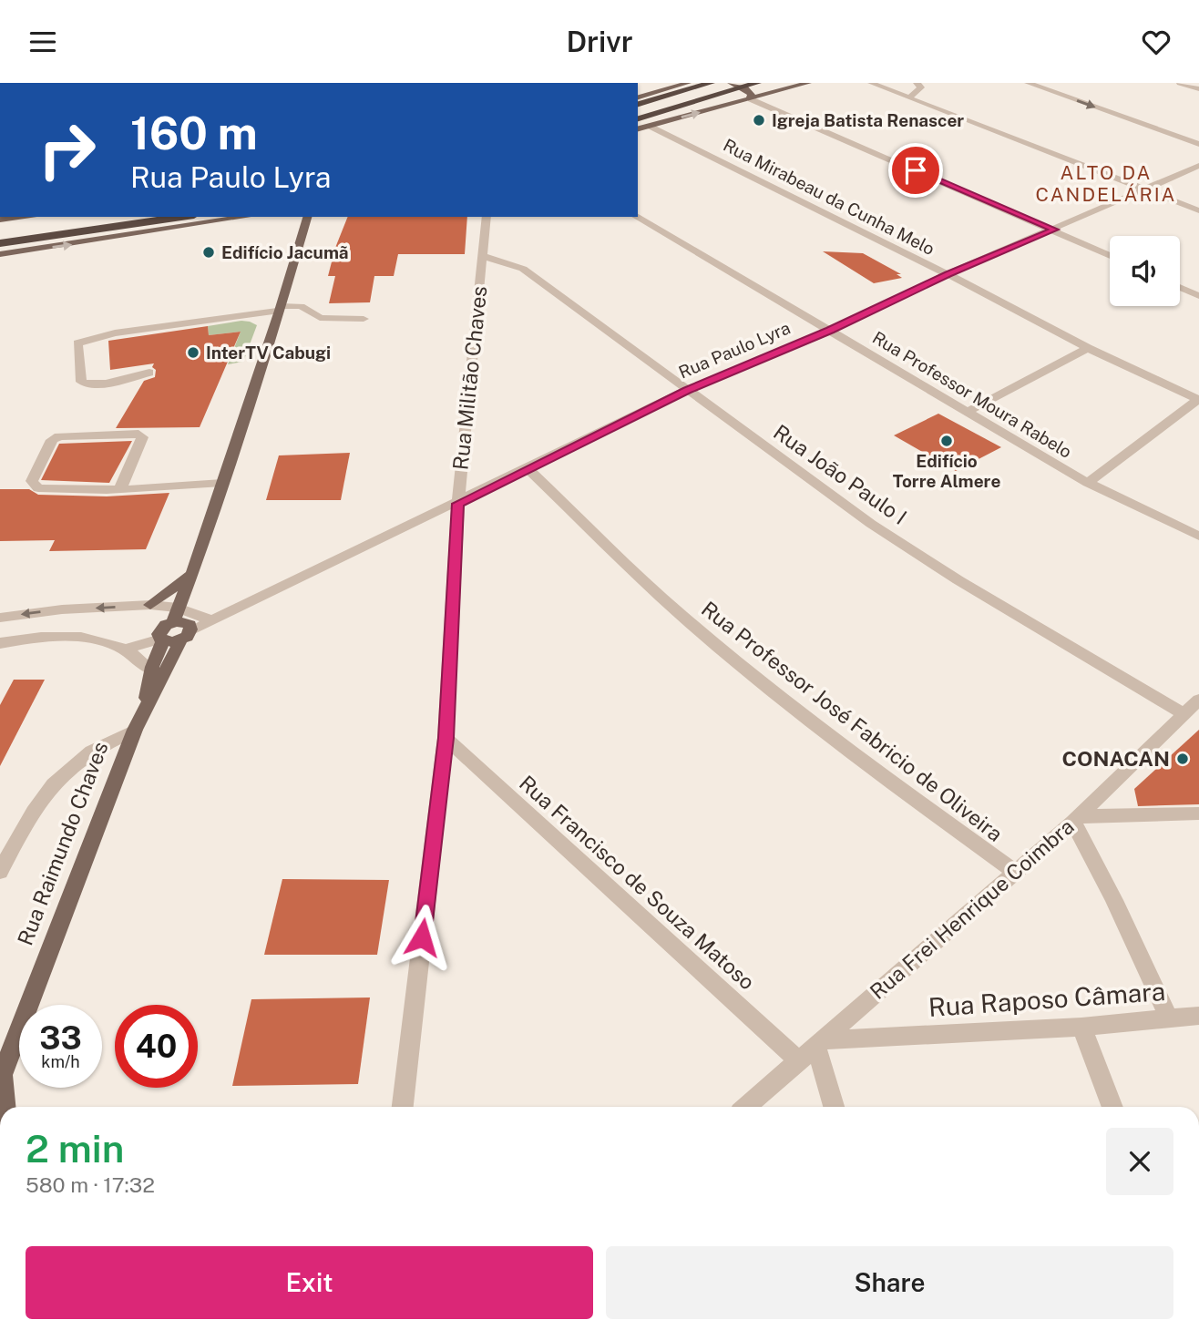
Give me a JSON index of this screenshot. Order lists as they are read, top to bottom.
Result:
{
  "streets": {
    "main road": ["Rua Raimundo Chaves"],
    "street": [
      "Rua Mirabeau da Cunha Melo",
      "Rua Paulo Lyra",
      "Rua Militão Chaves",
      "Rua Professor Moura Rabelo",
      "Rua João Paulo I",
      "Rua Professor José Fabricio de Oliveira",
      "Rua Francisco de Souza Matoso",
      "Rua Frei Henrique Coimbra",
      "Rua Raposo Câmara"
    ]
  },
  "crossings": [
    ["Rua Mirabeau da Cunha Melo", "Rua Paulo Lyra"],
    ["Rua Paulo Lyra", "Rua Militão Chaves"],
    ["Rua Paulo Lyra", "Rua Professor Moura Rabelo"],
    ["Rua Paulo Lyra", "Rua João Paulo I"],
    ["Rua Paulo Lyra", "Rua Professor José Fabricio de Oliveira"],
    ["Rua Paulo Lyra", "Rua Raimundo Chaves"],
    ["Rua Militão Chaves", "Rua João Paulo I"],
    ["Rua Militão Chaves", "Rua Francisco de Souza Matoso"],
    ["Rua João Paulo I", "Rua Frei Henrique Coimbra"],
    ["Rua Professor José Fabricio de Oliveira", "Rua Frei Henrique Coimbra"],
    ["Rua Francisco de Souza Matoso", "Rua Frei Henrique Coimbra"],
    ["Rua Frei Henrique Coimbra", "Rua Raposo Câmara"]
  ],
  "districts": ["ALTO DA CANDELÁRIA"],
  "places": [
    "Igreja Batista Renascer",
    "Edifício Jacumã",
    "InterTV Cabugi",
    "Edifício Torre Almere",
    "CONACAN"
  ],
  "page": {
    "header": "Drivr",
    "turn": ["160 m", "Rua Paulo Lyra"],
    "speed": "33 km/h",
    "limit": "40",
    "heading": ["2 min", "580 m · 17:32"],
    "buttons": ["Exit", "Share"]
  }
}
